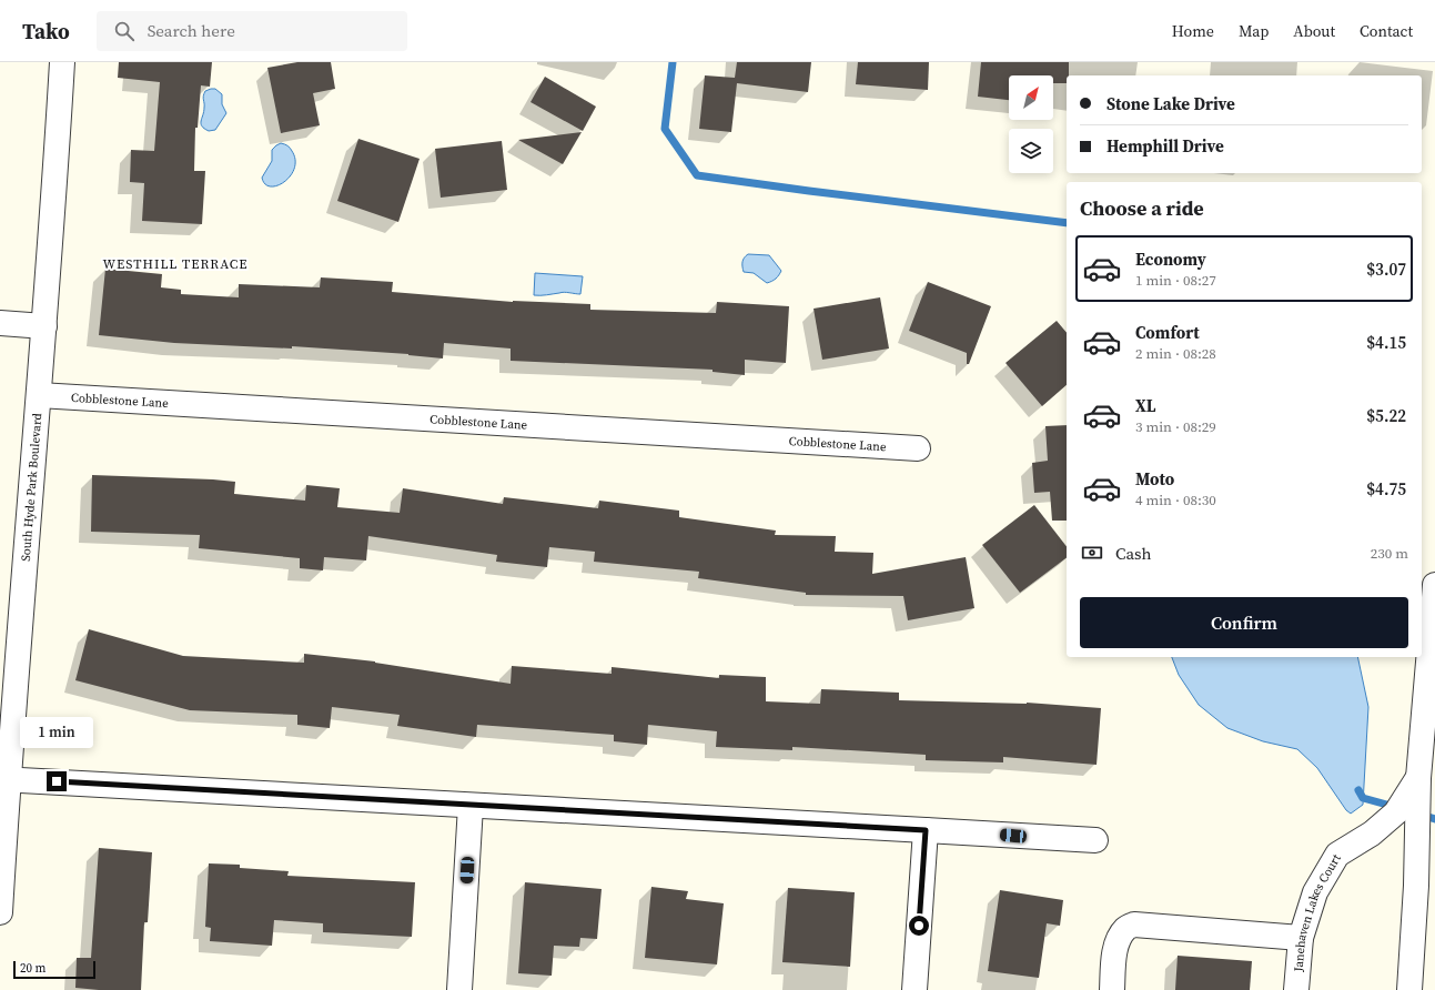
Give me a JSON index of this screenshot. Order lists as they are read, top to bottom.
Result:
{
  "streets": {
    "street": ["Cobblestone Lane", "South Hyde Park Boulevard", "Janehaven Lakes Court"]
  },
  "crossings": [
    ["Cobblestone Lane", "South Hyde Park Boulevard"]
  ],
  "districts": ["WESTHILL TERRACE"],
  "scale_bar": "20 m",
  "north": "top right",
  "page": {
    "header": "Tako",
    "search": "Search here",
    "nav": [
      "Home",
      "Map",
      "About",
      "Contact"
    ],
    "banner": ["Stone Lake Drive", "Hemphill Drive"],
    "heading": "Choose a ride",
    "list": [
      {
        "name": "Economy",
        "note": "1 min · 08:27",
        "value": "$3.07"
      },
      {
        "name": "Comfort",
        "note": "2 min · 08:28",
        "value": "$4.15"
      },
      {
        "name": "XL",
        "note": "3 min · 08:29",
        "value": "$5.22"
      },
      {
        "name": "Moto",
        "note": "4 min · 08:30",
        "value": "$4.75"
      }
    ],
    "pay": ["Cash", "230 m"],
    "buttons": "Confirm",
    "bubble": "1 min",
    "scale": "20 m"
  }
}
